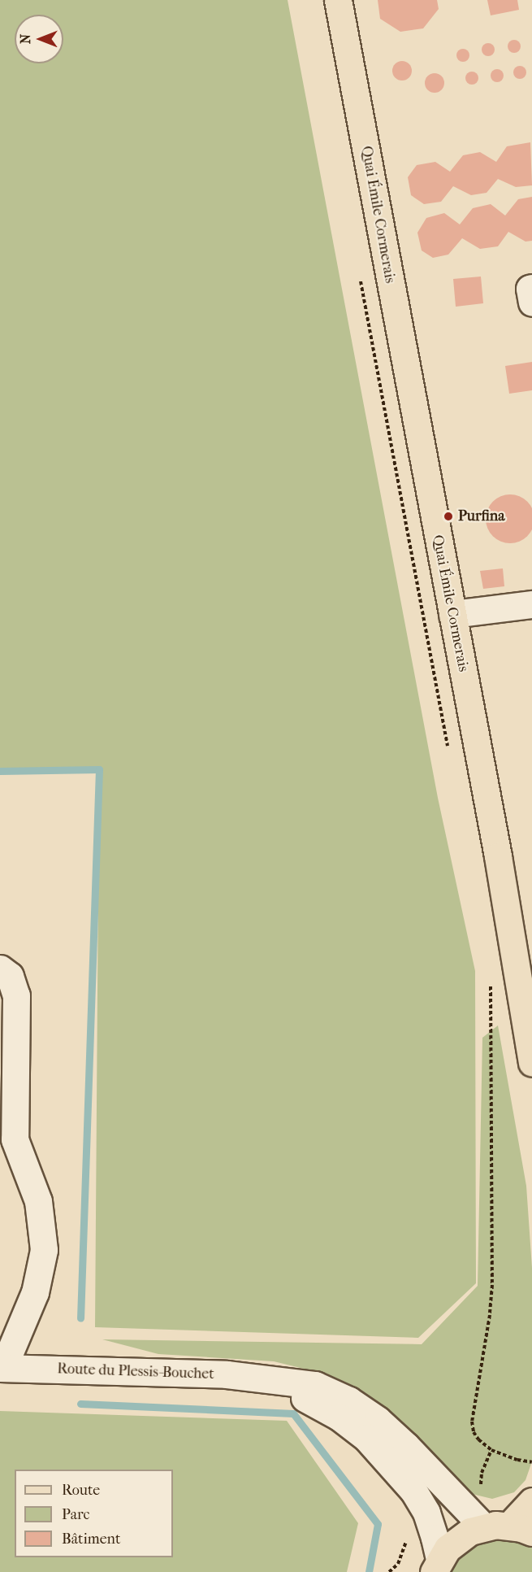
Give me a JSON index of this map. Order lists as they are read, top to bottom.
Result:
{
  "streets": {
    "main road": ["Quai Émile Cormerais"],
    "street": ["Route du Plessis-Bouchet"]
  },
  "places": ["Purfina"],
  "legend": ["Route", "Parc", "Bâtiment"],
  "north": "left"
}
